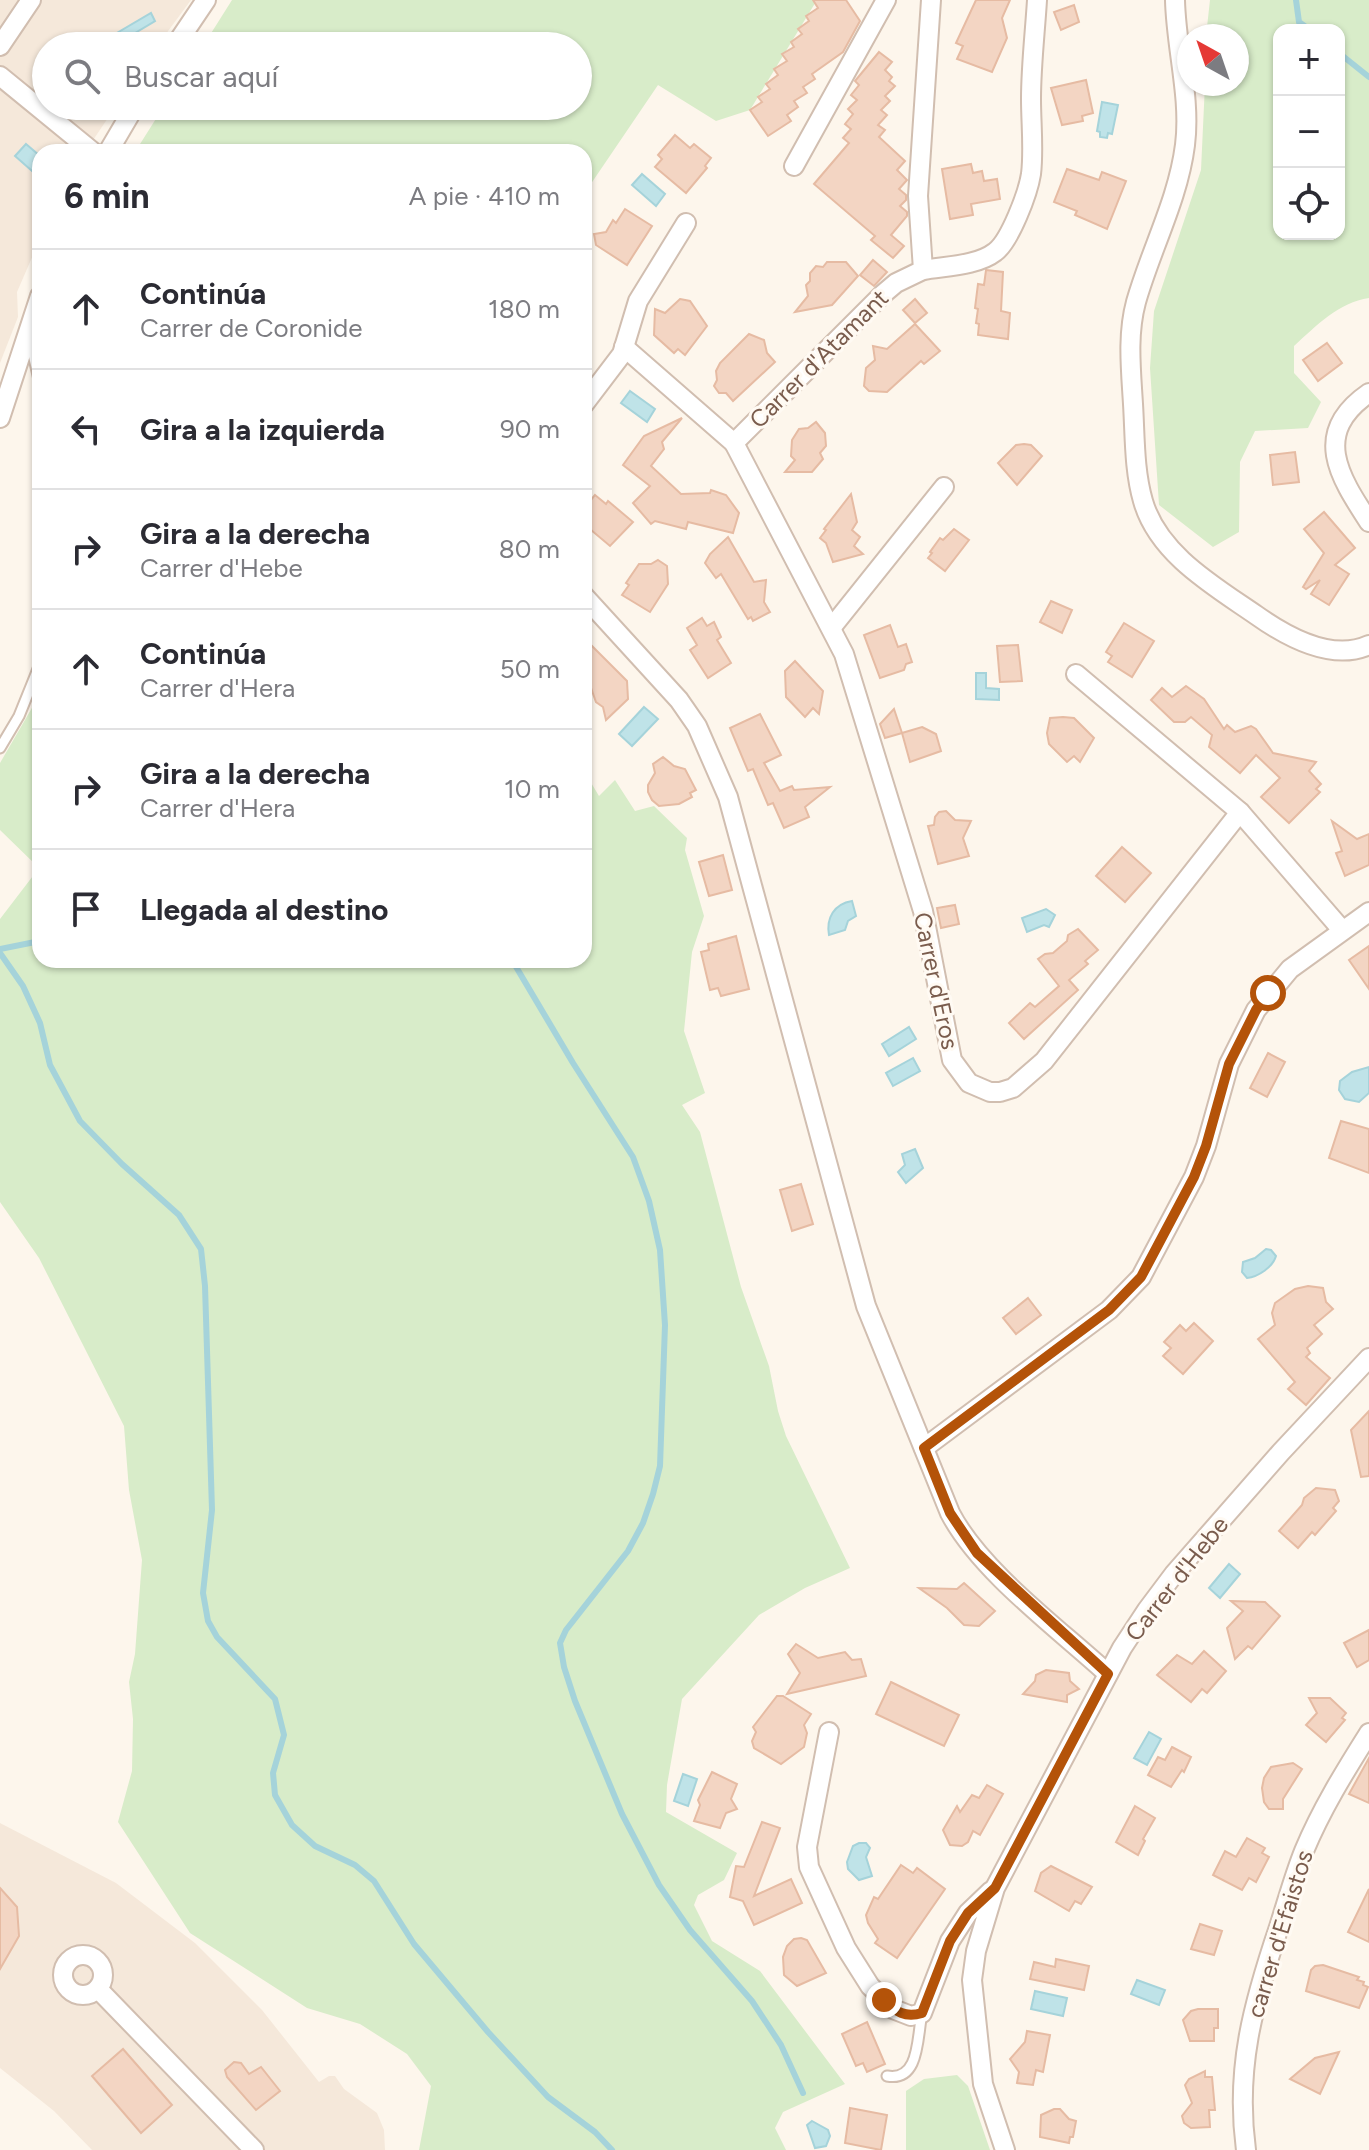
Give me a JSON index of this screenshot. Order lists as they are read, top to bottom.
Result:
{
  "streets": {
    "street": [
      "Carrer d'Atamant",
      "Carrer d'Eros",
      "Carrer d'Hebe",
      "carrer d'Efaistos"
    ]
  },
  "crossings": [
    ["Carrer d'Atamant", "Carrer d'Eros"]
  ],
  "north": "top left",
  "page": {
    "map_buttons": ["+", "−"],
    "search": "Buscar aquí",
    "heading": ["6 min", "A pie · 410 m"],
    "list": [
      ["Continúa", "Carrer de Coronide", "180 m"],
      ["Gira a la izquierda", "90 m"],
      ["Gira a la derecha", "Carrer d'Hebe", "80 m"],
      ["Continúa", "Carrer d'Hera", "50 m"],
      ["Gira a la derecha", "Carrer d'Hera", "10 m"],
      "Llegada al destino"
    ]
  }
}
